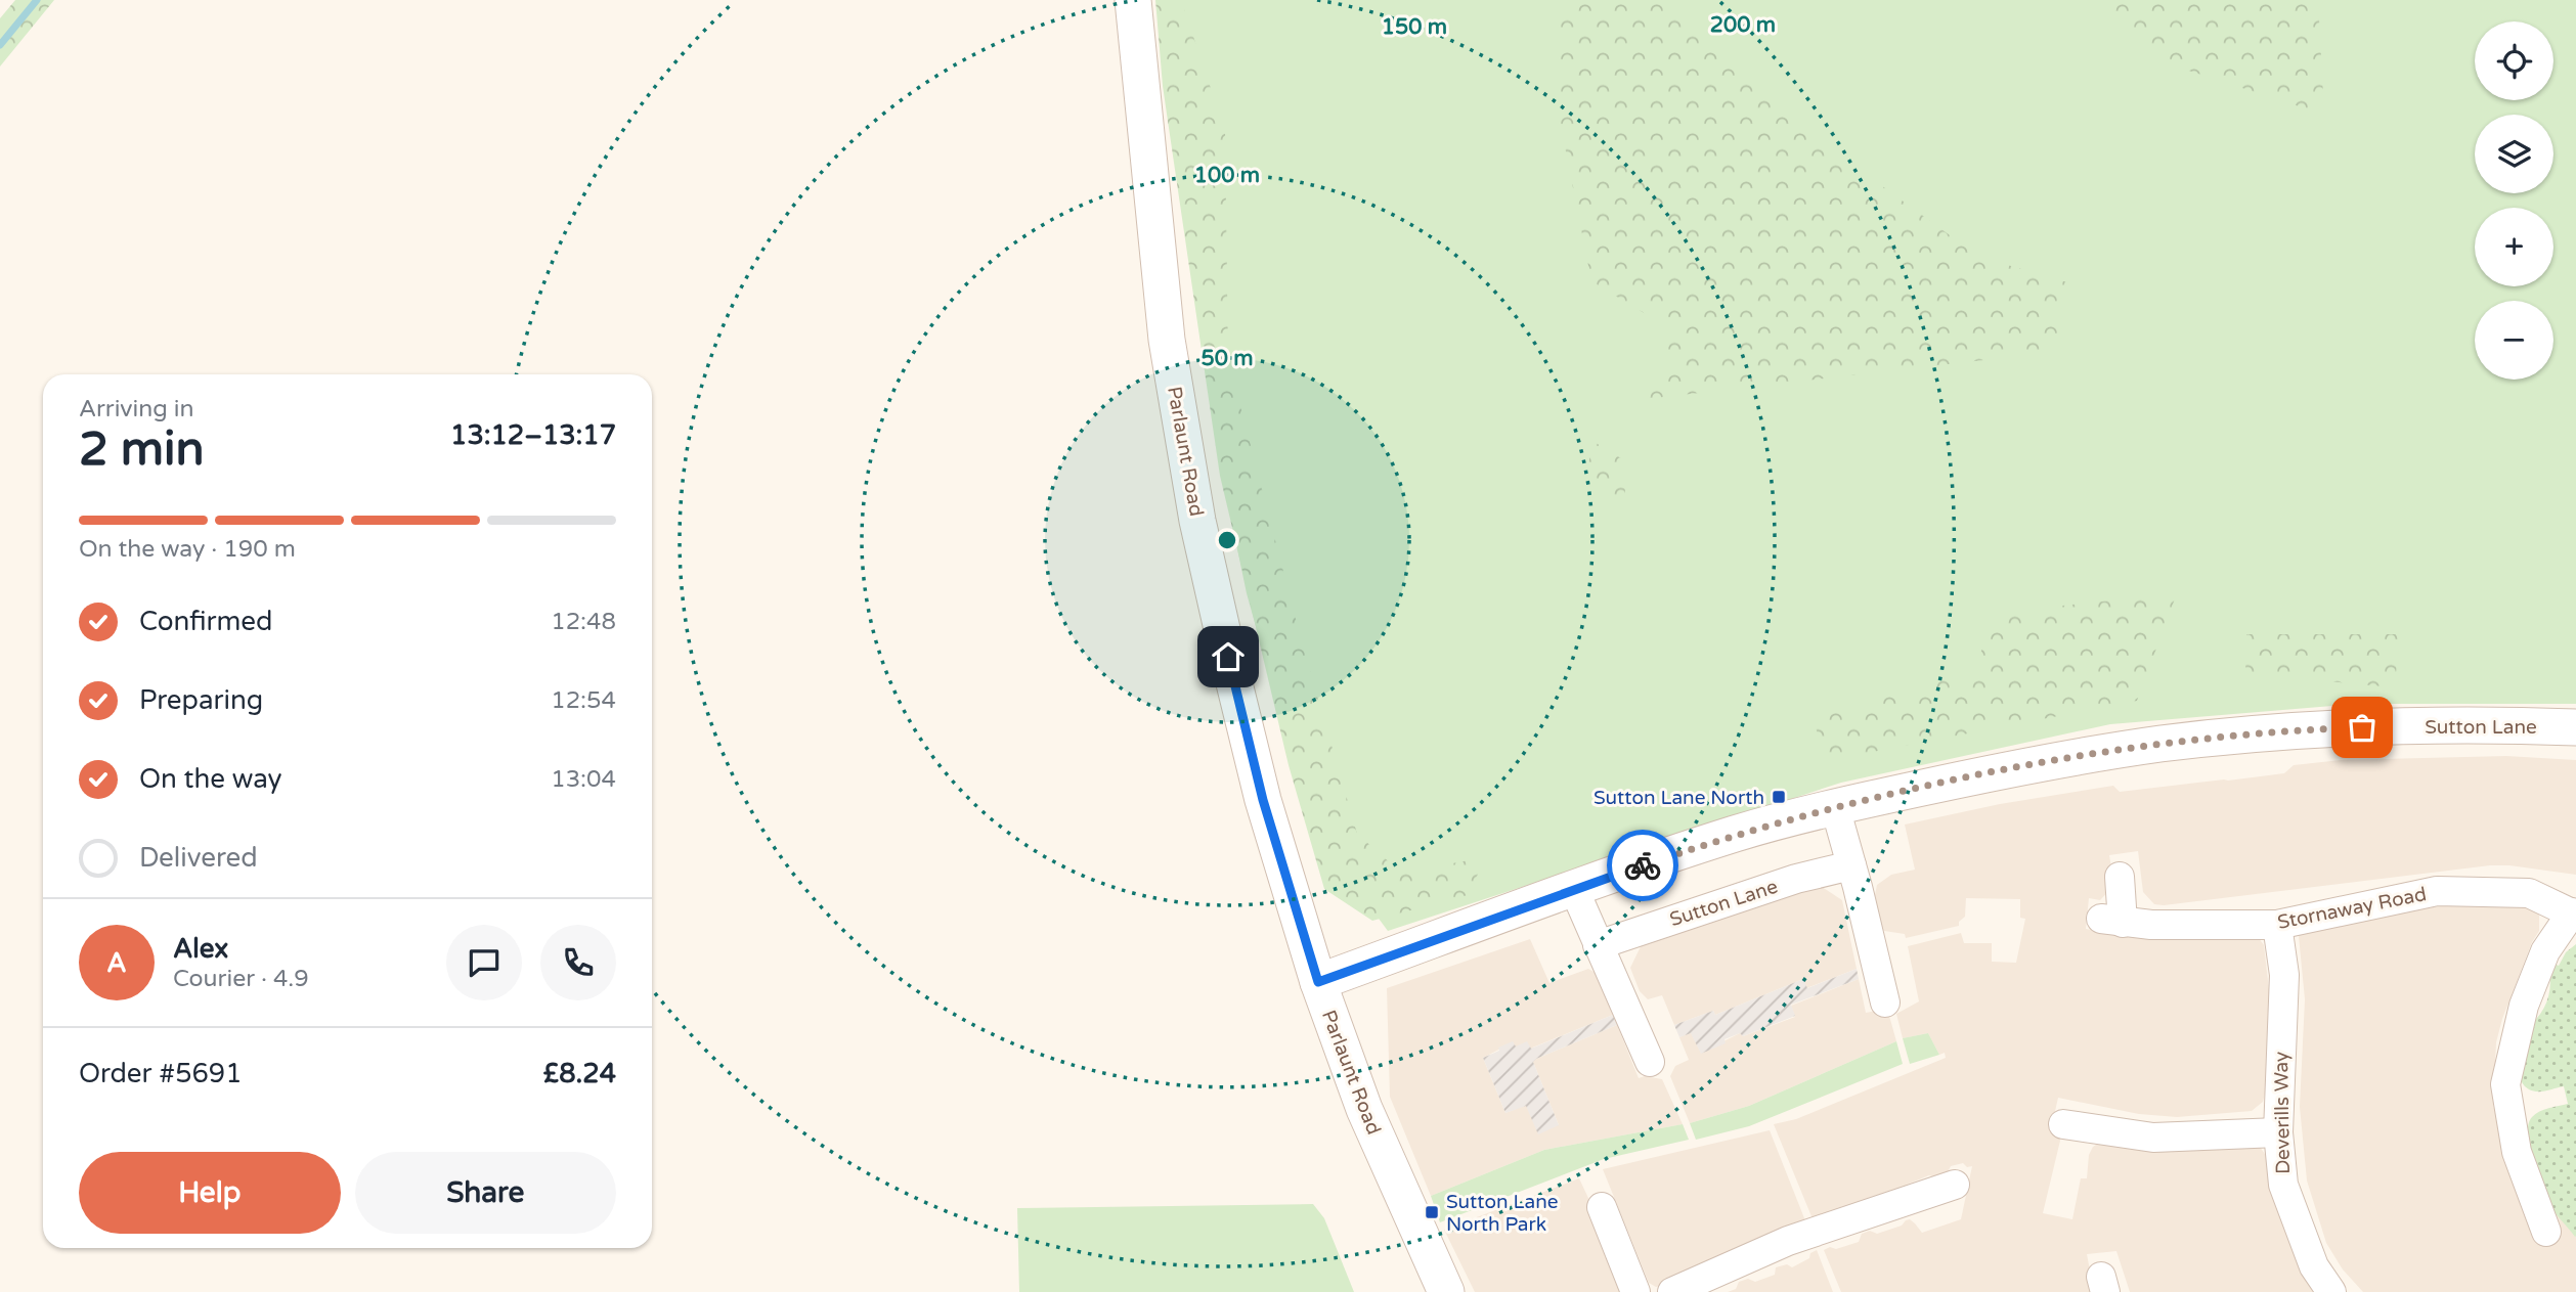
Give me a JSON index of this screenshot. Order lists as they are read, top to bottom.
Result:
{
  "streets": {
    "street": [
      "Parlaunt Road",
      "Sutton Lane",
      "Stornaway Road",
      "Deverills Way"
    ]
  },
  "crossings": [
    ["Parlaunt Road", "Sutton Lane"],
    ["Stornaway Road", "Deverills Way"]
  ],
  "places": {
    "transit": ["Sutton Lane North", "Sutton Lane North Park"]
  },
  "page": {
    "map_buttons": ["+", "−"],
    "heading": ["2 min", "Arriving in", "13:12–13:17"],
    "panel": [
      "Alex",
      "Courier · 4.9",
      "Order #5691",
      "£8.24"
    ],
    "bar": "On the way · 190 m",
    "list": [
      ["Confirmed", "12:48"],
      ["Preparing", "12:54"],
      ["On the way", "13:04"],
      "Delivered"
    ],
    "round": "A",
    "buttons": ["Help", "Share"]
  },
  "rings": [
    "200 m",
    "150 m",
    "100 m",
    "50 m"
  ]
}
